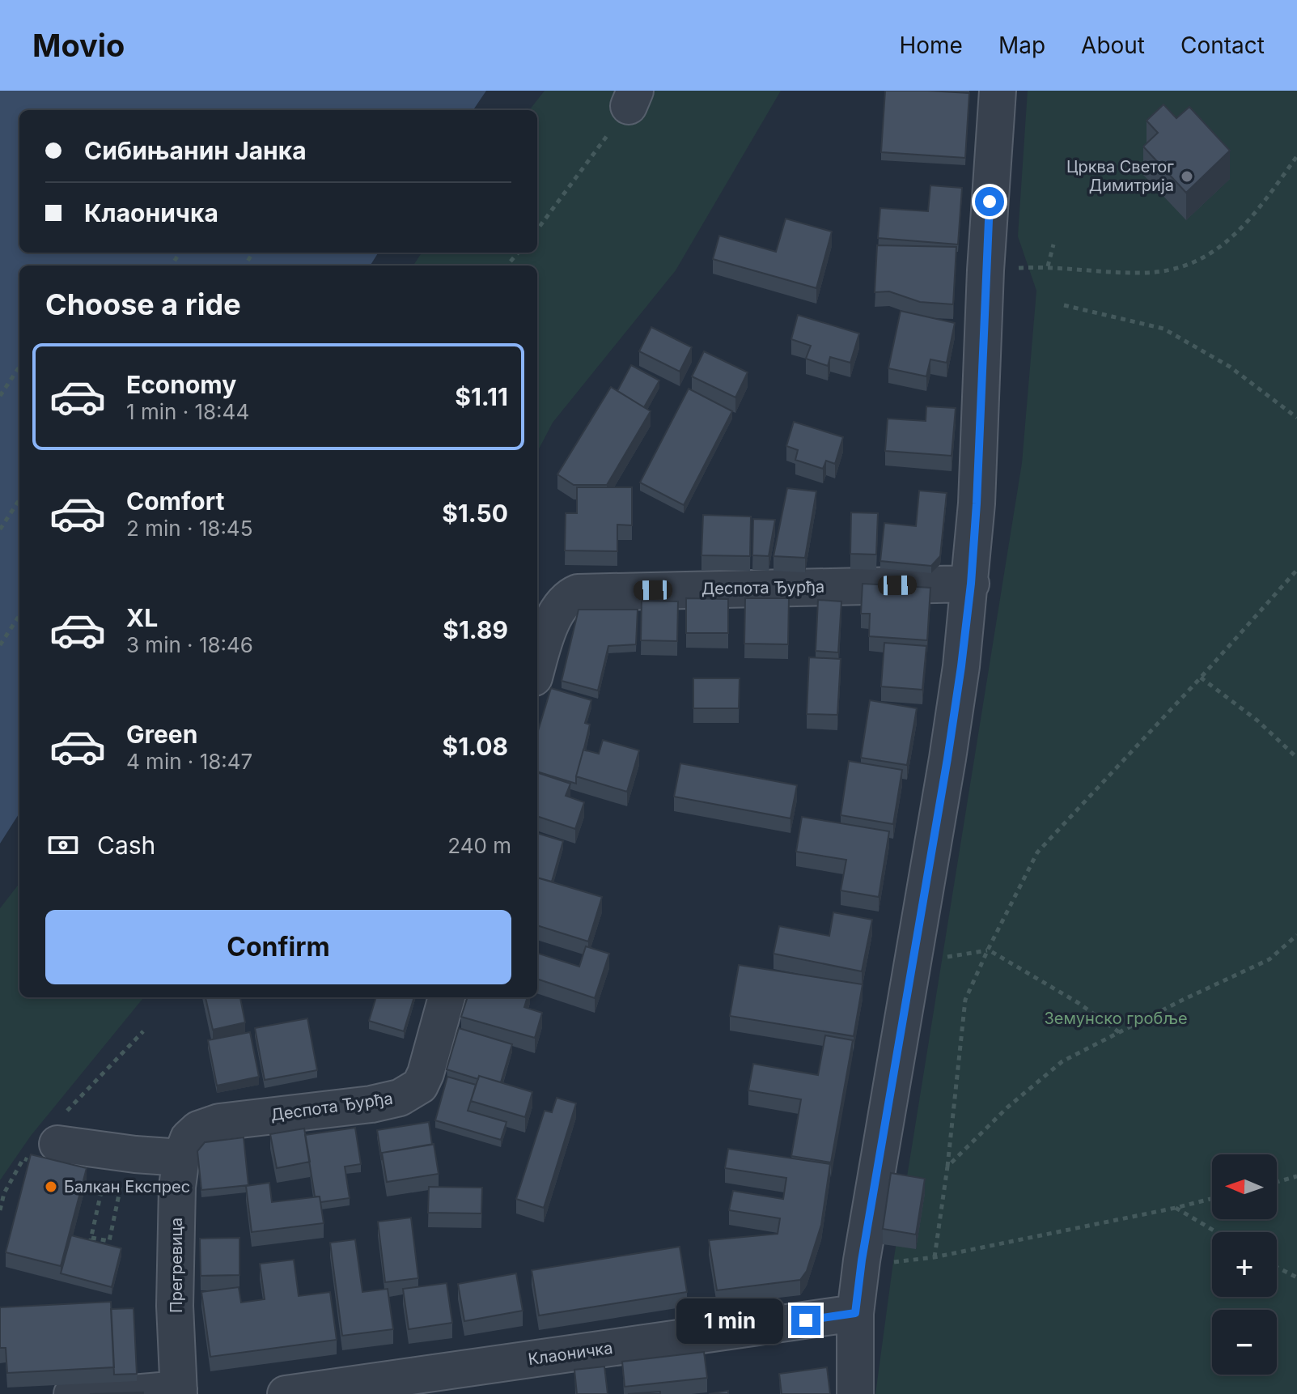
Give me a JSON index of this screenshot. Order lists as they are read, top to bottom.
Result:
{
  "streets": {
    "street": ["Деспота Ђурђа", "Прегревица", "Клаоничка"]
  },
  "crossings": [
    ["Деспота Ђурђа", "Прегревица"]
  ],
  "parks": ["Земунско гробље"],
  "places": ["Црква Светог Димитрија", "Балкан Експрес"],
  "north": "left",
  "page": {
    "header": "Movio",
    "nav": [
      "Home",
      "Map",
      "About",
      "Contact"
    ],
    "banner": ["Сибињанин Јанка", "Клаоничка"],
    "heading": "Choose a ride",
    "list": [
      {
        "name": "Economy",
        "note": "1 min · 18:44",
        "value": "$1.11"
      },
      {
        "name": "Comfort",
        "note": "2 min · 18:45",
        "value": "$1.50"
      },
      {
        "name": "XL",
        "note": "3 min · 18:46",
        "value": "$1.89"
      },
      {
        "name": "Green",
        "note": "4 min · 18:47",
        "value": "$1.08"
      }
    ],
    "pay": ["Cash", "240 m"],
    "buttons": "Confirm",
    "map_buttons": ["+", "−"],
    "bubble": "1 min"
  }
}
